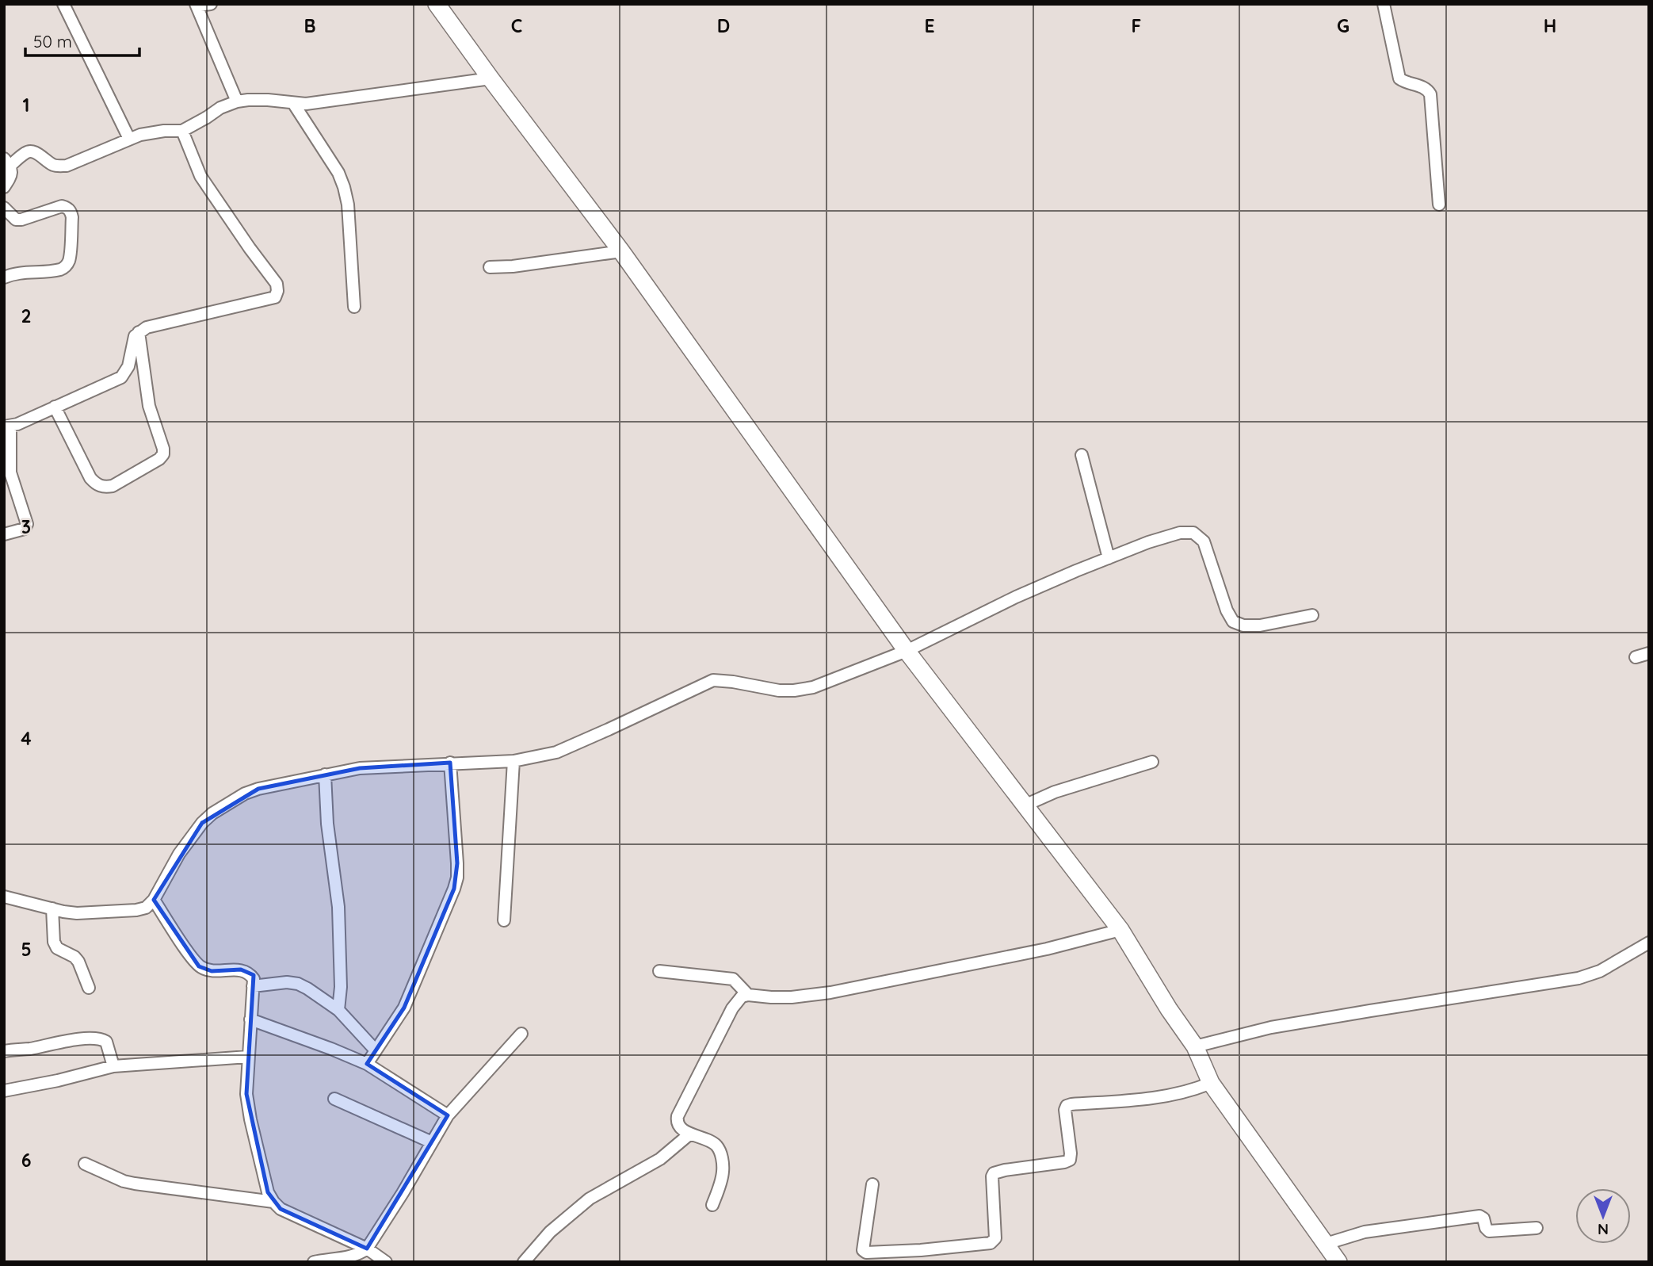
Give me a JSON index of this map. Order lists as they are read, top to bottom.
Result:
{
  "scale_bar": "50 m",
  "north": "bottom",
  "grid": {
    "columns": [
      "B",
      "C",
      "D",
      "E",
      "F",
      "G",
      "H"
    ],
    "rows": [
      "1",
      "2",
      "3",
      "4",
      "5",
      "6"
    ]
  }
}
